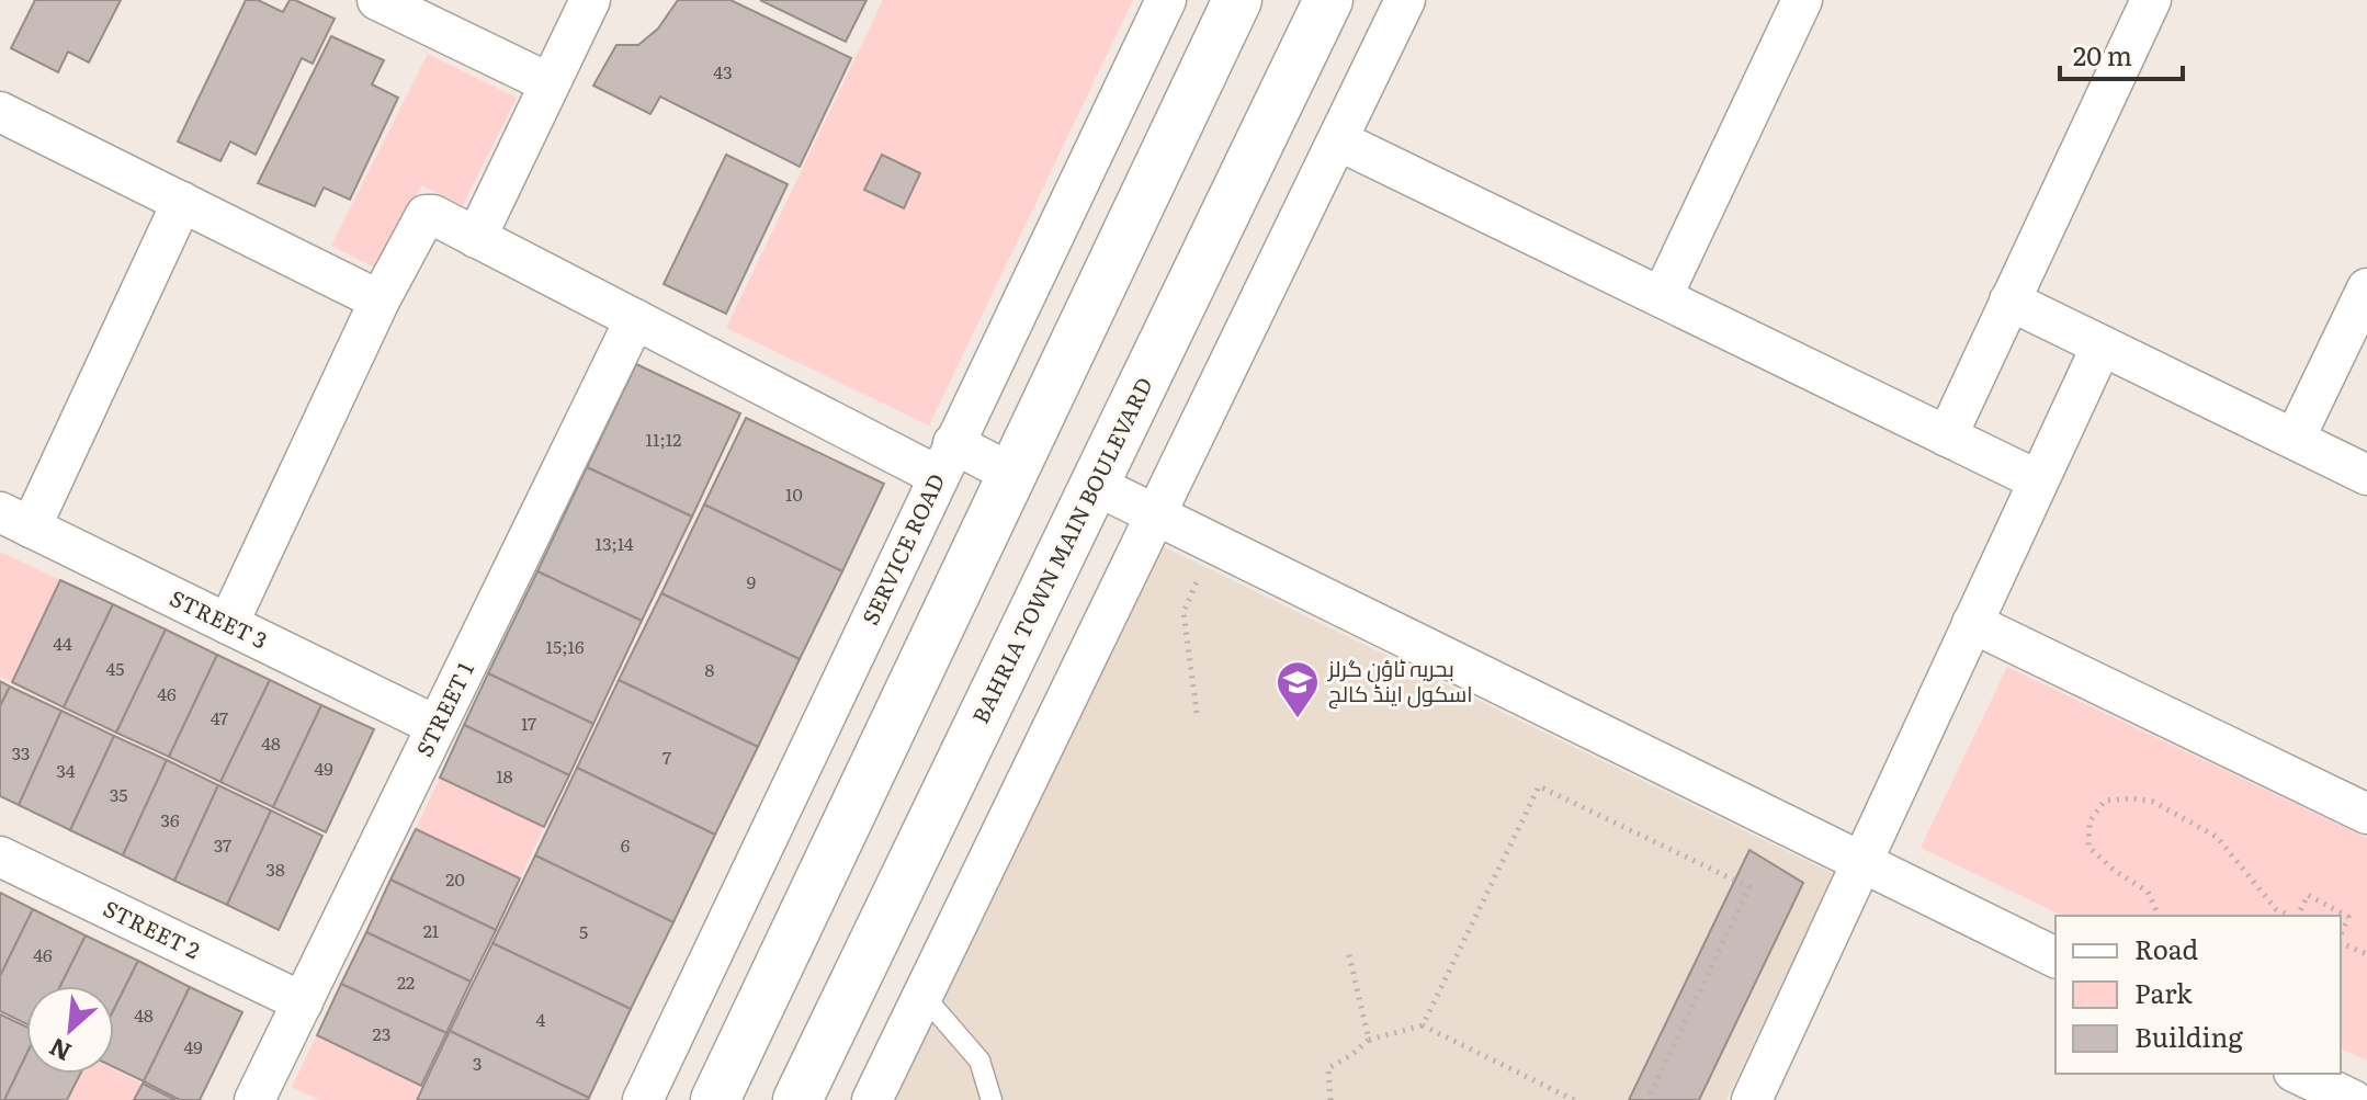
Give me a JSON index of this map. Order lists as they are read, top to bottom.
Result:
{
  "streets": {
    "main road": ["BAHRIA TOWN MAIN BOULEVARD"],
    "street": [
      "SERVICE ROAD",
      "STREET 3",
      "STREET 1",
      "STREET 2"
    ]
  },
  "crossings": [
    ["STREET 3", "STREET 1"],
    ["STREET 1", "STREET 2"]
  ],
  "places": {
    "school or university": ["بحریہ ٹاؤن گرلز اسکول اینڈ کالج"]
  },
  "house_numbers": [
    "43",
    "11;12",
    "10",
    "13;14",
    "9",
    "44",
    "15;16",
    "45",
    "8",
    "46",
    "47",
    "17",
    "48",
    "33",
    "7",
    "49",
    "34",
    "18",
    "35",
    "36",
    "37",
    "6",
    "38",
    "20",
    "21",
    "5",
    "46",
    "22",
    "48",
    "4",
    "23",
    "49",
    "3"
  ],
  "legend": ["Road", "Park", "Building"],
  "scale_bar": "20 m",
  "north": "bottom left"
}
